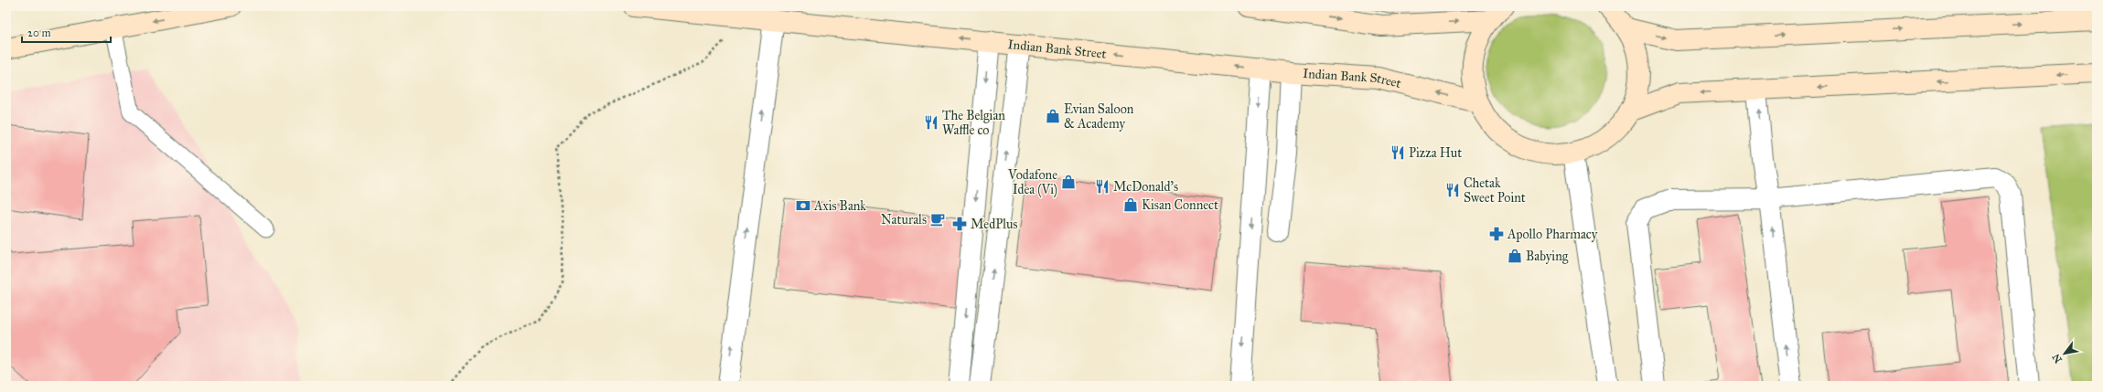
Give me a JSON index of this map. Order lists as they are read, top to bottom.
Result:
{
  "streets": {
    "street": ["Indian Bank Street"]
  },
  "places": {
    "shop": [
      "Evian Saloon & Academy",
      "Vodafone Idea (Vi)",
      "Kisan Connect",
      "Babying"
    ],
    "restaurant": [
      "The Belgian Waffle co",
      "Pizza Hut",
      "McDonald's",
      "Chetak Sweet Point"
    ],
    "bank": ["Axis Bank"],
    "cafe": ["Naturals"],
    "pharmacy": ["MedPlus", "Apollo Pharmacy"]
  },
  "scale_bar": "20 m",
  "north": "bottom left"
}
